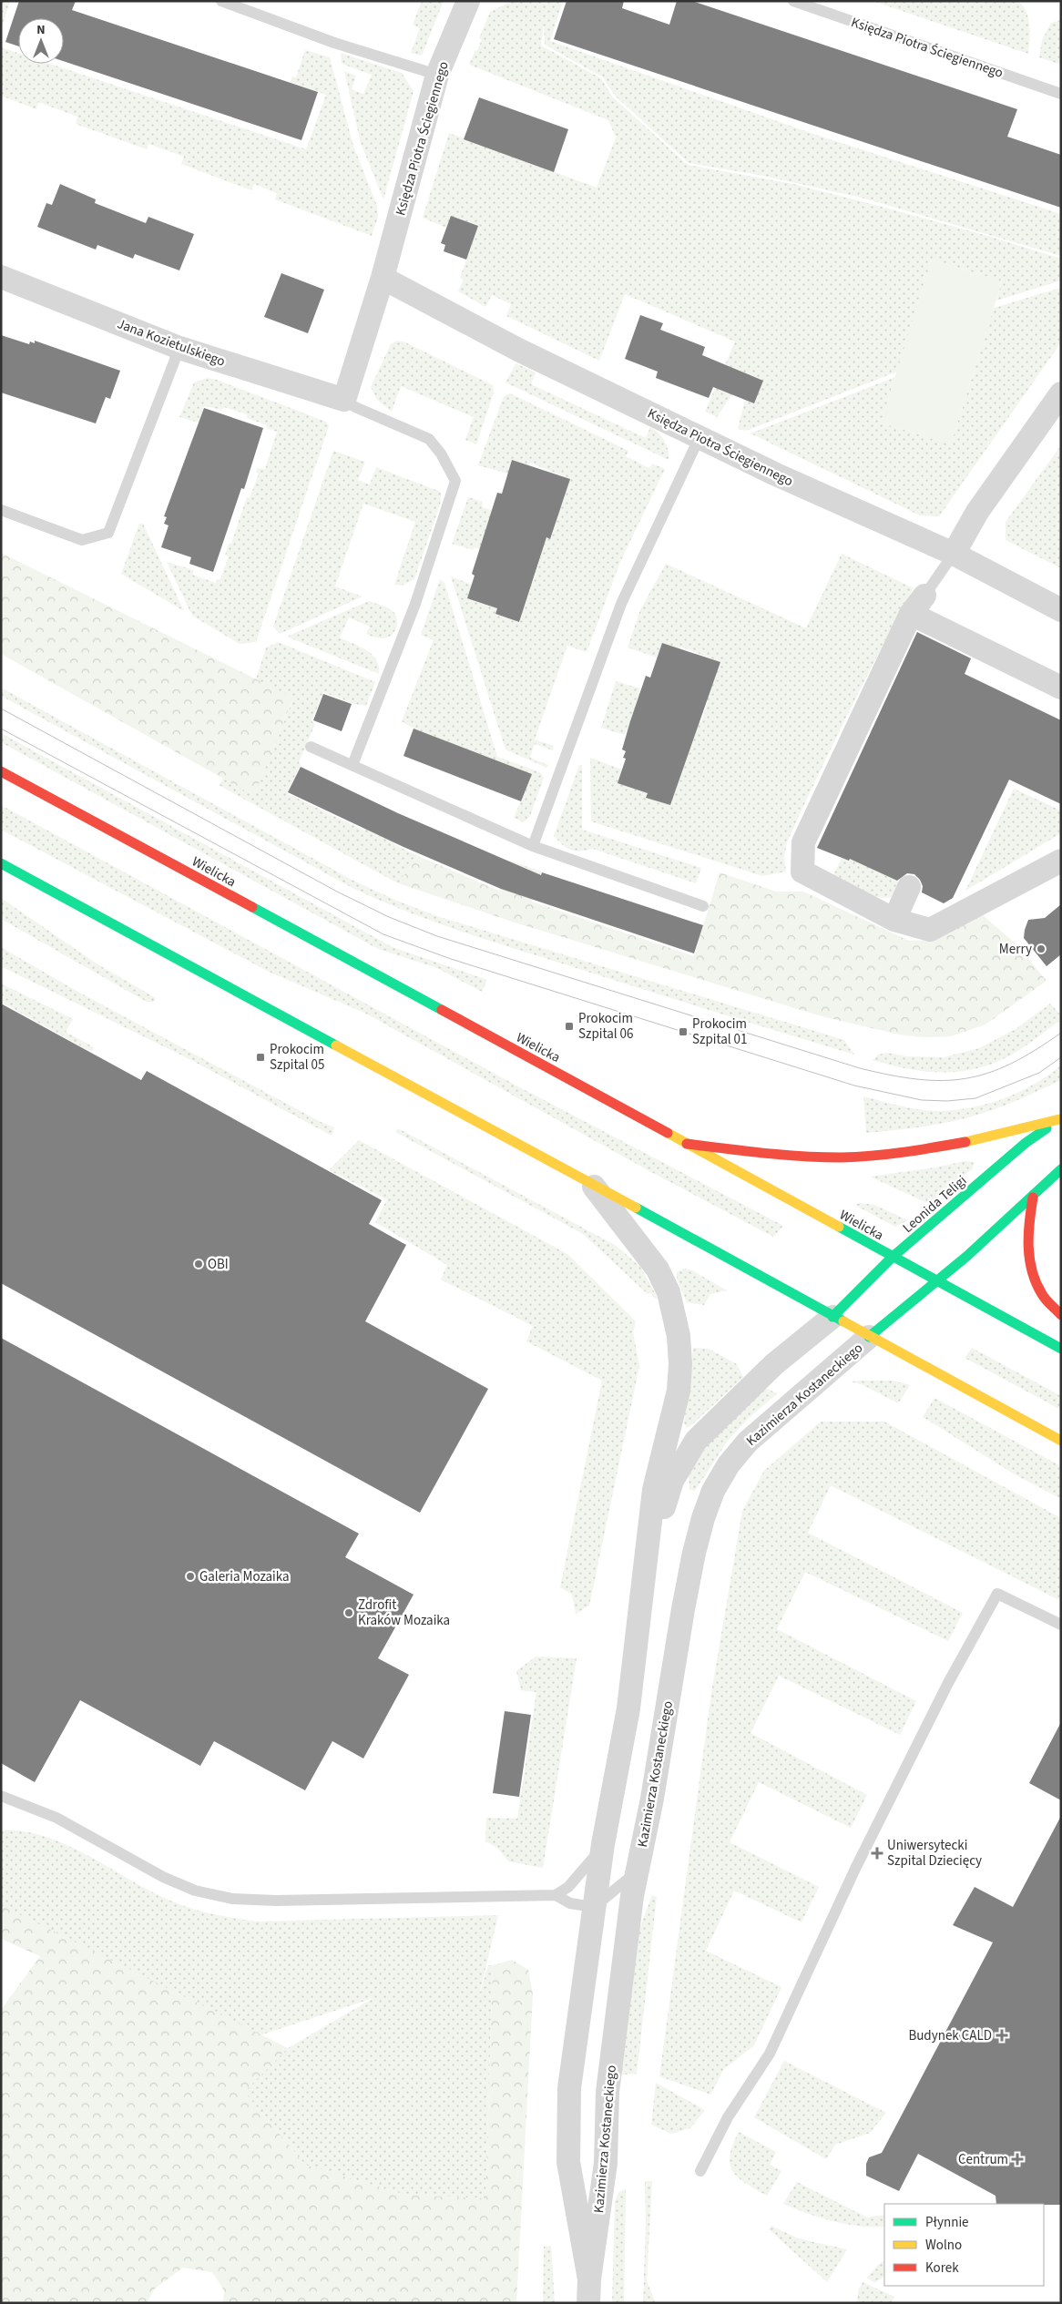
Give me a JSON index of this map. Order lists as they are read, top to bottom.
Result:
{
  "streets": {
    "main road": ["Wielicka", "Leonida Teligi"],
    "street": ["Księdza Piotra Ściegiennego", "Jana Kozietulskiego", "Kazimierza Kostaneckiego"]
  },
  "crossings": [
    ["Księdza Piotra Ściegiennego", "Jana Kozietulskiego"],
    ["Wielicka", "Leonida Teligi"],
    ["Leonida Teligi", "Kazimierza Kostaneckiego"]
  ],
  "places": {
    "other": [
      "Merry",
      "OBI",
      "Galeria Mozaika",
      "Zdrofit Kraków Mozaika"
    ],
    "transit": ["Prokocim Szpital 06", "Prokocim Szpital 01", "Prokocim Szpital 05"],
    "health": ["Uniwersytecki Szpital Dziecięcy", "Budynek CALD", "Centrum"]
  },
  "legend": ["Płynnie", "Wolno", "Korek"],
  "north": "top"
}
